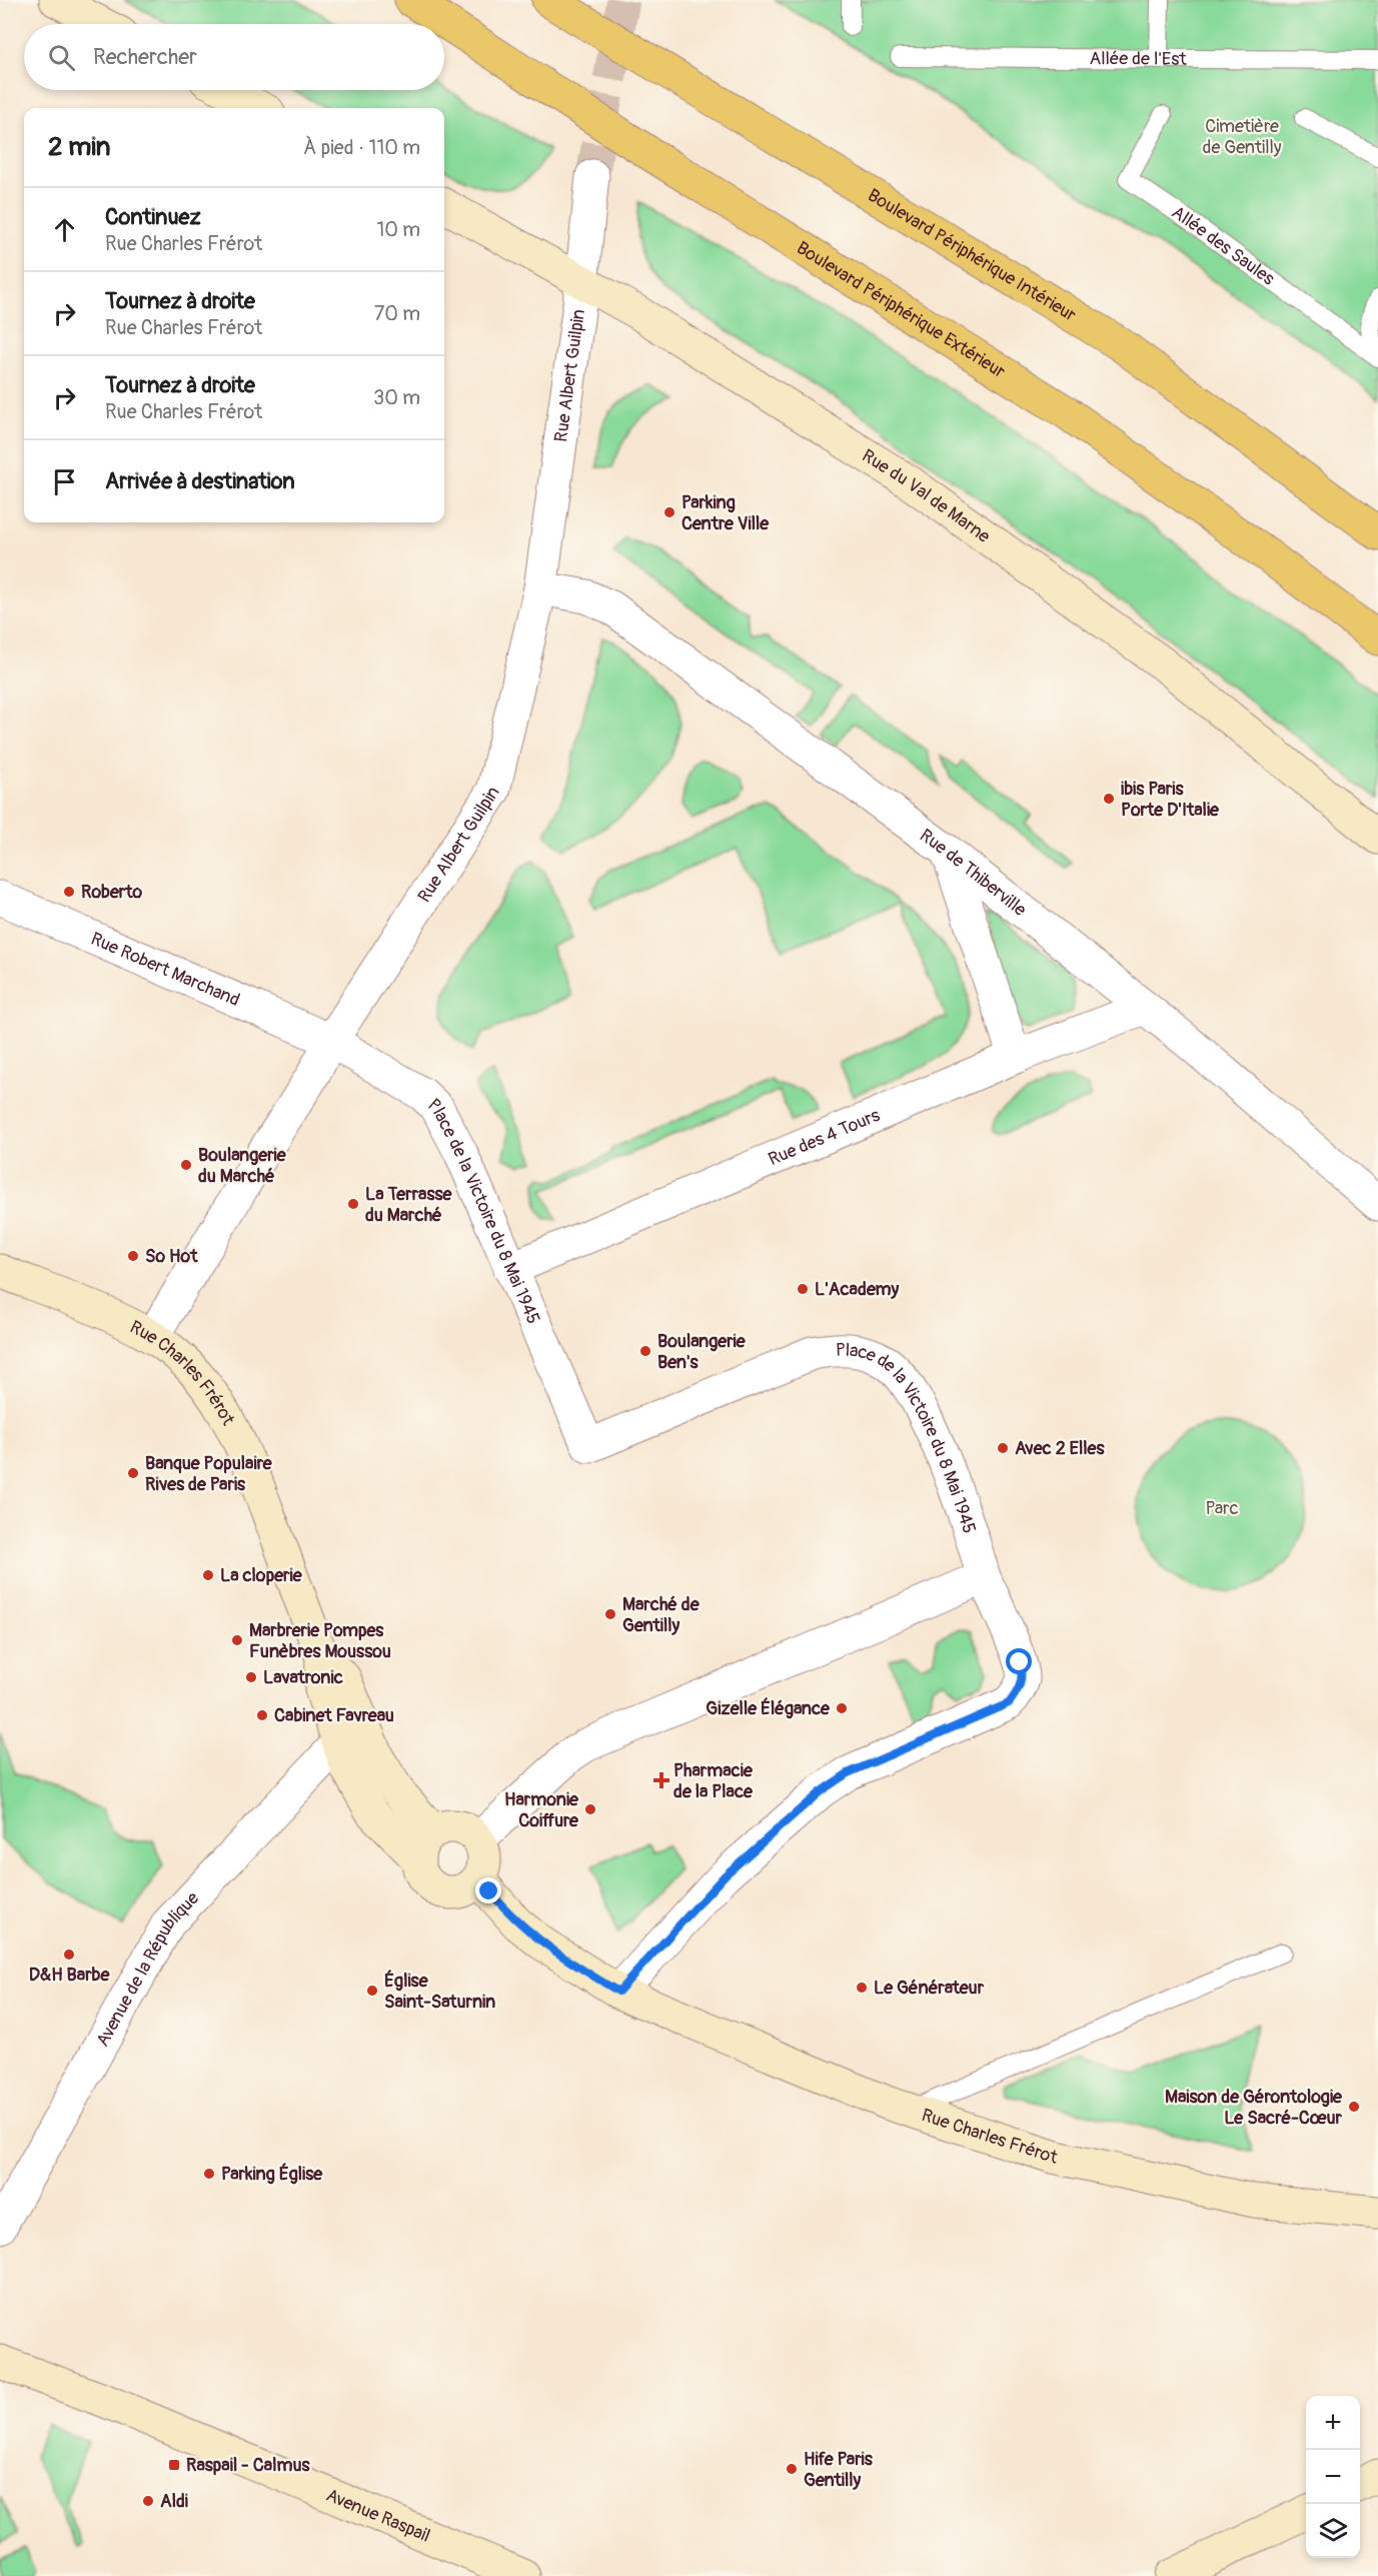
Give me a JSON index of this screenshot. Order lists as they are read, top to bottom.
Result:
{
  "streets": {
    "highway": ["Boulevard Périphérique Intérieur", "Boulevard Périphérique Extérieur"],
    "main road": ["Rue du Val de Marne", "Rue Charles Frérot", "Avenue Raspail"],
    "street": [
      "Rue Albert Guilpin",
      "Rue de Thiberville",
      "Rue Robert Marchand",
      "Rue des 4 Tours",
      "Place de la Victoire du 8 Mai 1945",
      "Avenue de la République"
    ],
    "lane": ["Allée de l'Est", "Allée des Saules"]
  },
  "crossings": [
    ["Rue Albert Guilpin", "Rue du Val de Marne"],
    ["Rue Albert Guilpin", "Rue de Thiberville"],
    ["Rue Albert Guilpin", "Rue Robert Marchand"],
    ["Rue Albert Guilpin", "Place de la Victoire du 8 Mai 1945"],
    ["Rue Albert Guilpin", "Rue Charles Frérot"],
    ["Rue de Thiberville", "Rue des 4 Tours"],
    ["Rue Robert Marchand", "Place de la Victoire du 8 Mai 1945"],
    ["Rue des 4 Tours", "Place de la Victoire du 8 Mai 1945"],
    ["Rue Charles Frérot", "Avenue de la République"]
  ],
  "parks": ["Cimetière de Gentilly", "Parc"],
  "places": {
    "other": [
      "Parking Centre Ville",
      "ibis Paris Porte D'Italie",
      "Roberto",
      "Boulangerie du Marché",
      "La Terrasse du Marché",
      "So Hot",
      "L'Academy",
      "Boulangerie Ben's",
      "Avec 2 Elles",
      "Banque Populaire Rives de Paris",
      "La cloperie",
      "Marché de Gentilly",
      "Marbrerie Pompes Funèbres Moussou",
      "Lavatronic",
      "Gizelle Élégance",
      "Cabinet Favreau",
      "Harmonie Coiffure",
      "D&H Barbe",
      "Le Générateur",
      "Église Saint-Saturnin",
      "Maison de Gérontologie Le Sacré-Cœur",
      "Parking Église",
      "Hife Paris Gentilly",
      "Aldi"
    ],
    "health": ["Pharmacie de la Place"],
    "transit": ["Raspail - Calmus"]
  },
  "page": {
    "search": "Rechercher",
    "heading": ["2 min", "À pied · 110 m"],
    "list": [
      ["Continuez", "Rue Charles Frérot", "10 m"],
      ["Tournez à droite", "Rue Charles Frérot", "70 m"],
      ["Tournez à droite", "Rue Charles Frérot", "30 m"],
      "Arrivée à destination"
    ],
    "map_buttons": ["+", "−"]
  }
}
